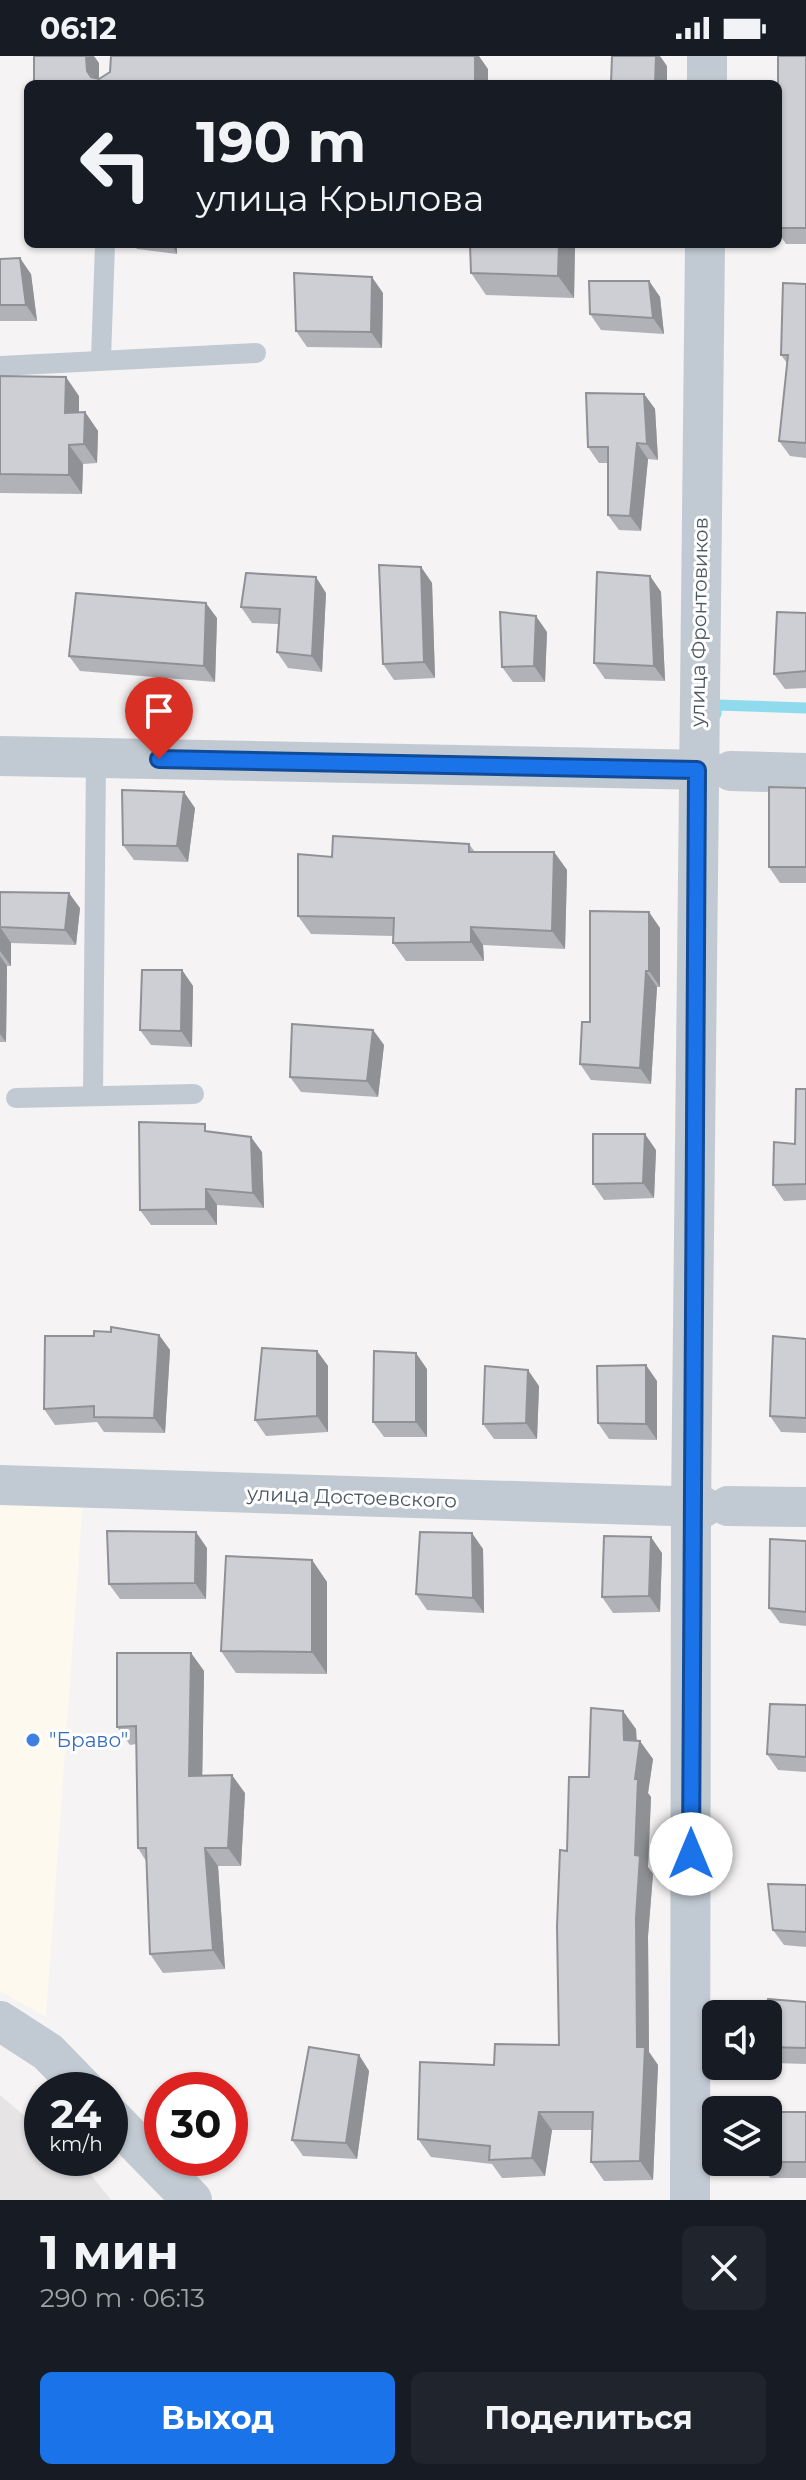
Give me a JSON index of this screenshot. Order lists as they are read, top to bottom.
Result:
{
  "streets": {
    "street": ["улица Фронтовиков", "улица Достоевского"]
  },
  "crossings": [
    ["улица Фронтовиков", "улица Достоевского"]
  ],
  "places": ["\"Браво\""],
  "page": {
    "status": "06:12",
    "turn": ["190 m", "улица Крылова"],
    "speed": "24 km/h",
    "limit": "30",
    "heading": ["1 мин", "290 m · 06:13"],
    "buttons": ["Выход", "Поделиться"]
  }
}
